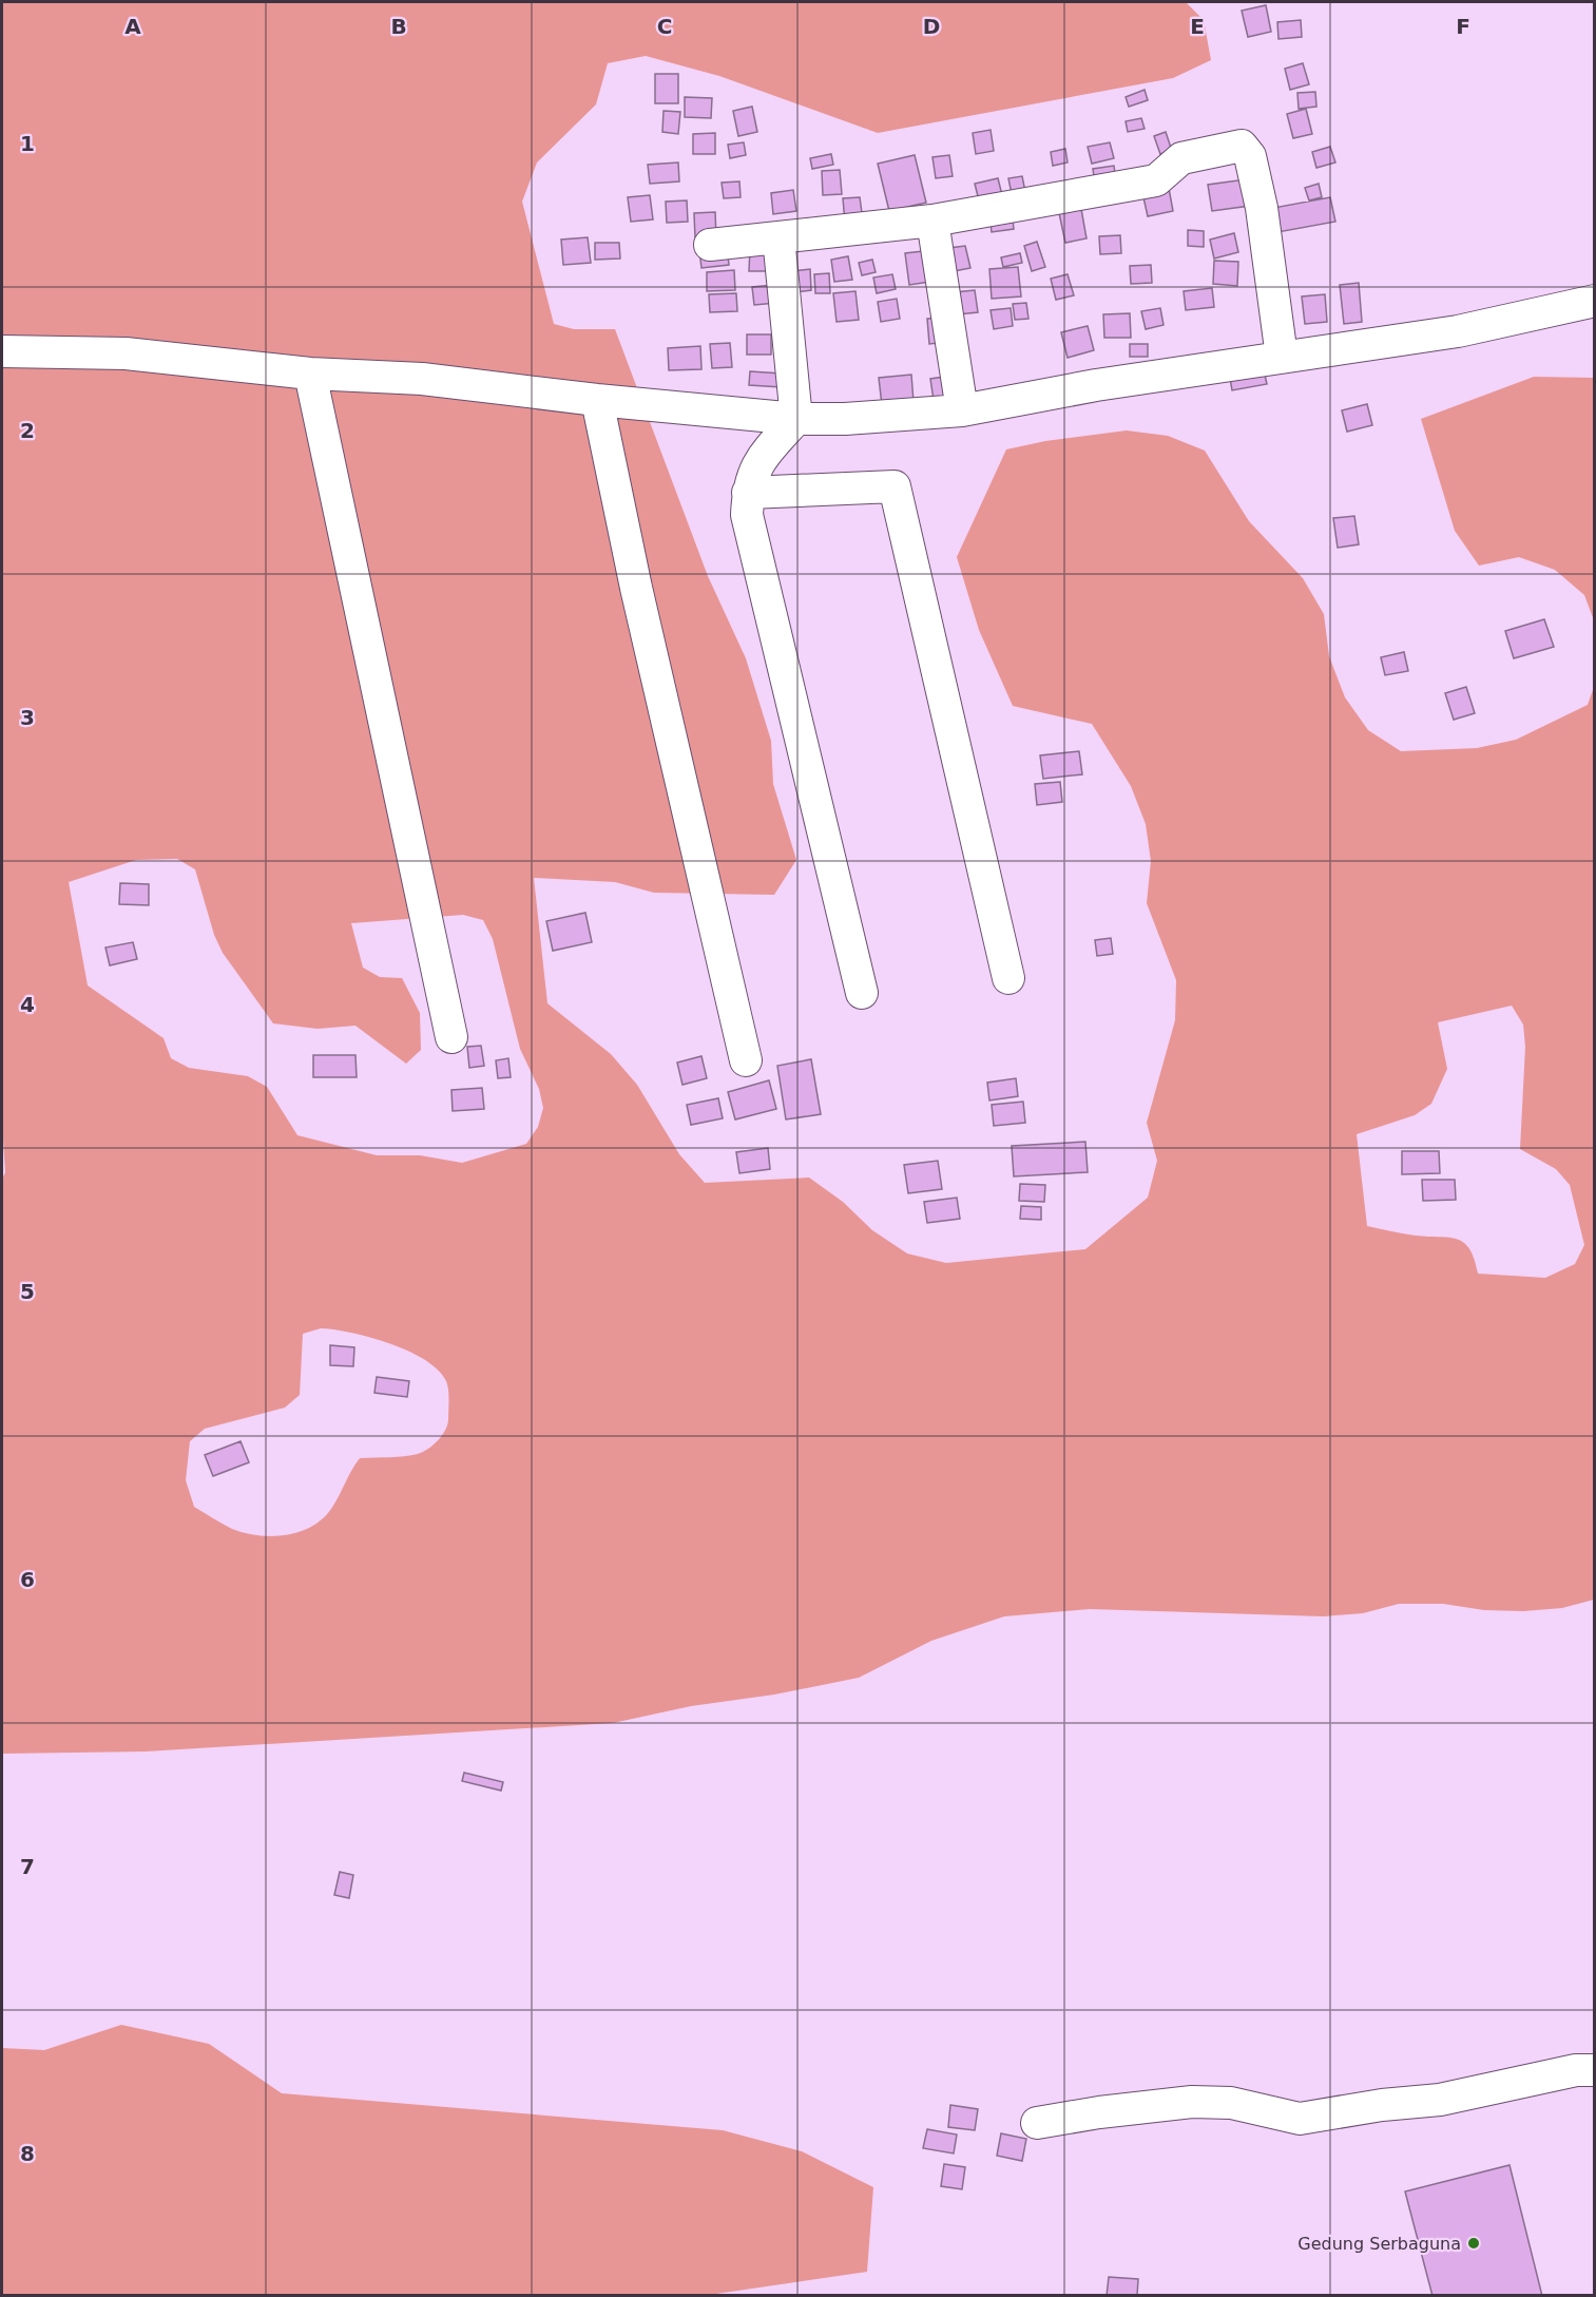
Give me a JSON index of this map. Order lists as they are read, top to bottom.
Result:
{
  "places": ["Gedung Serbaguna"],
  "grid": {
    "columns": [
      "A",
      "B",
      "C",
      "D",
      "E",
      "F"
    ],
    "rows": [
      "1",
      "2",
      "3",
      "4",
      "5",
      "6",
      "7",
      "8"
    ]
  }
}
